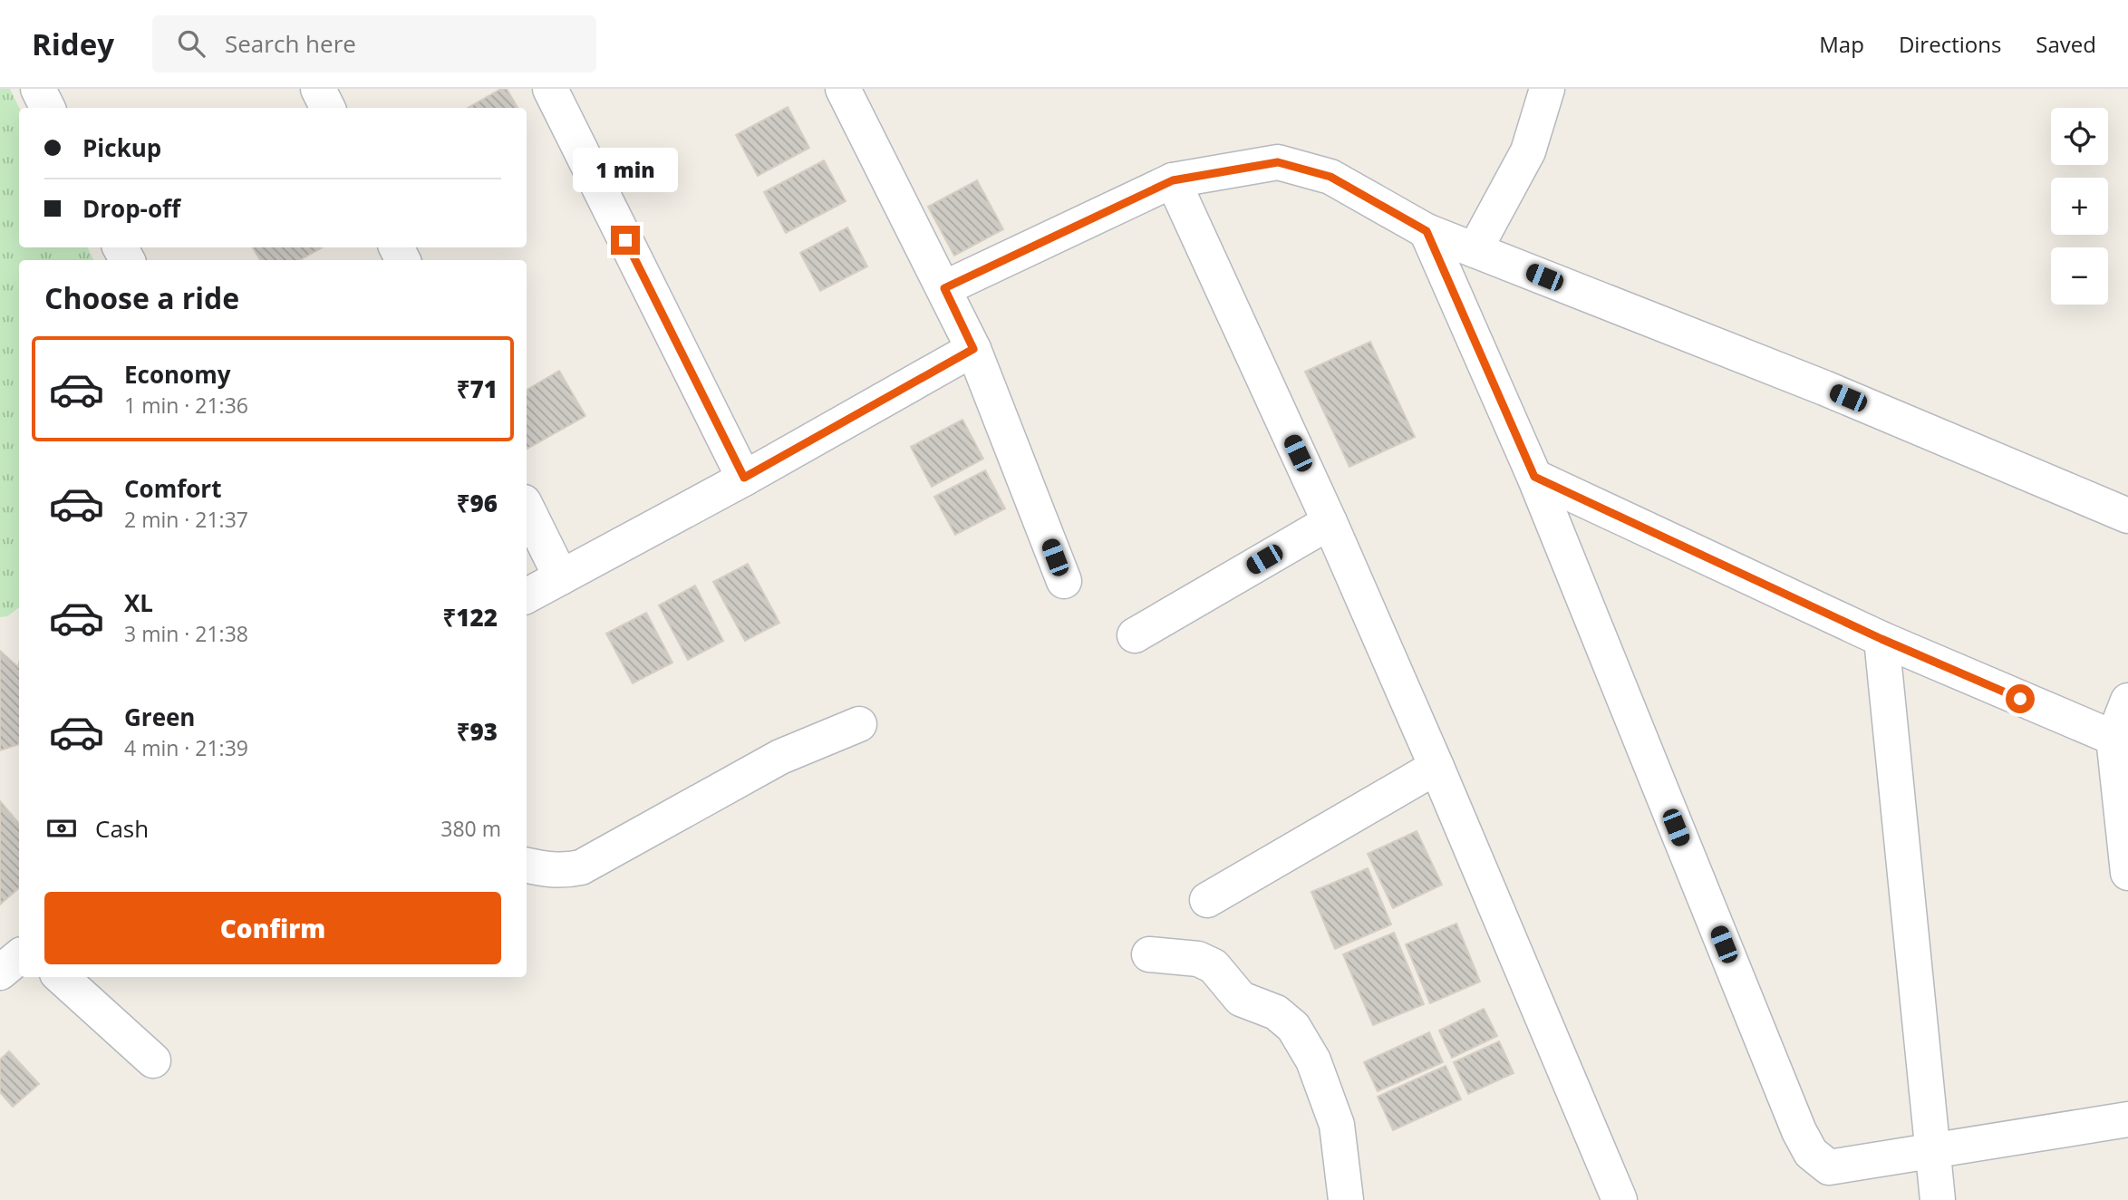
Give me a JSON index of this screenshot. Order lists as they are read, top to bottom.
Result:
{
  "page": {
    "header": "Ridey",
    "search": "Search here",
    "nav": ["Map", "Directions", "Saved"],
    "map_buttons": ["+", "−"],
    "banner": ["Pickup", "Drop-off"],
    "bubble": "1 min",
    "heading": "Choose a ride",
    "list": [
      {
        "name": "Economy",
        "note": "1 min · 21:36",
        "value": "₹71"
      },
      {
        "name": "Comfort",
        "note": "2 min · 21:37",
        "value": "₹96"
      },
      {
        "name": "XL",
        "note": "3 min · 21:38",
        "value": "₹122"
      },
      {
        "name": "Green",
        "note": "4 min · 21:39",
        "value": "₹93"
      }
    ],
    "pay": ["Cash", "380 m"],
    "buttons": "Confirm"
  }
}
